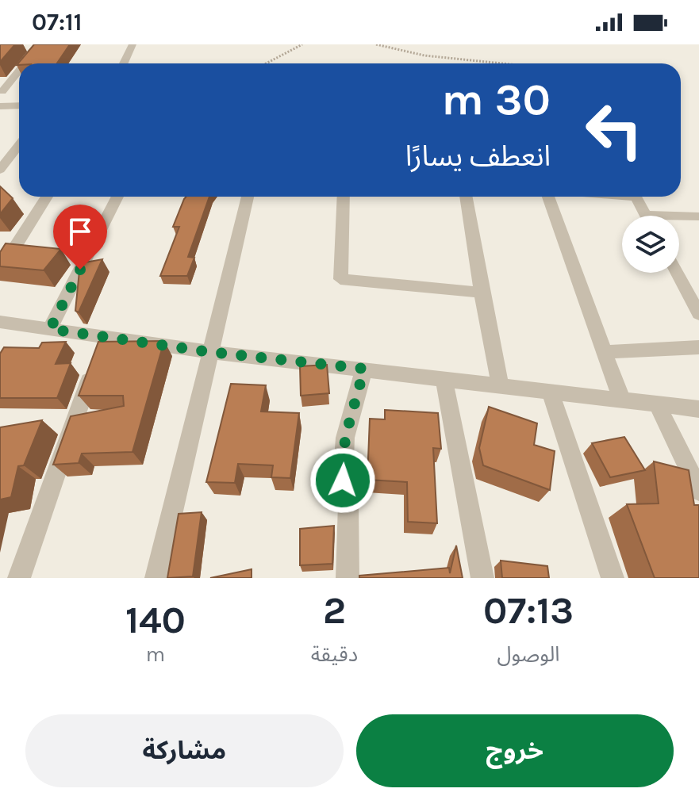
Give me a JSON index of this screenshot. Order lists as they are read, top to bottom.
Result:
{
  "page": {
    "status": "07:11",
    "turn": ["30 m", "انعطف يسارًا"],
    "eta": [
      "07:13",
      "الوصول",
      "2",
      "دقيقة",
      "140",
      "m"
    ],
    "buttons": ["خروج", "مشاركة"]
  }
}
